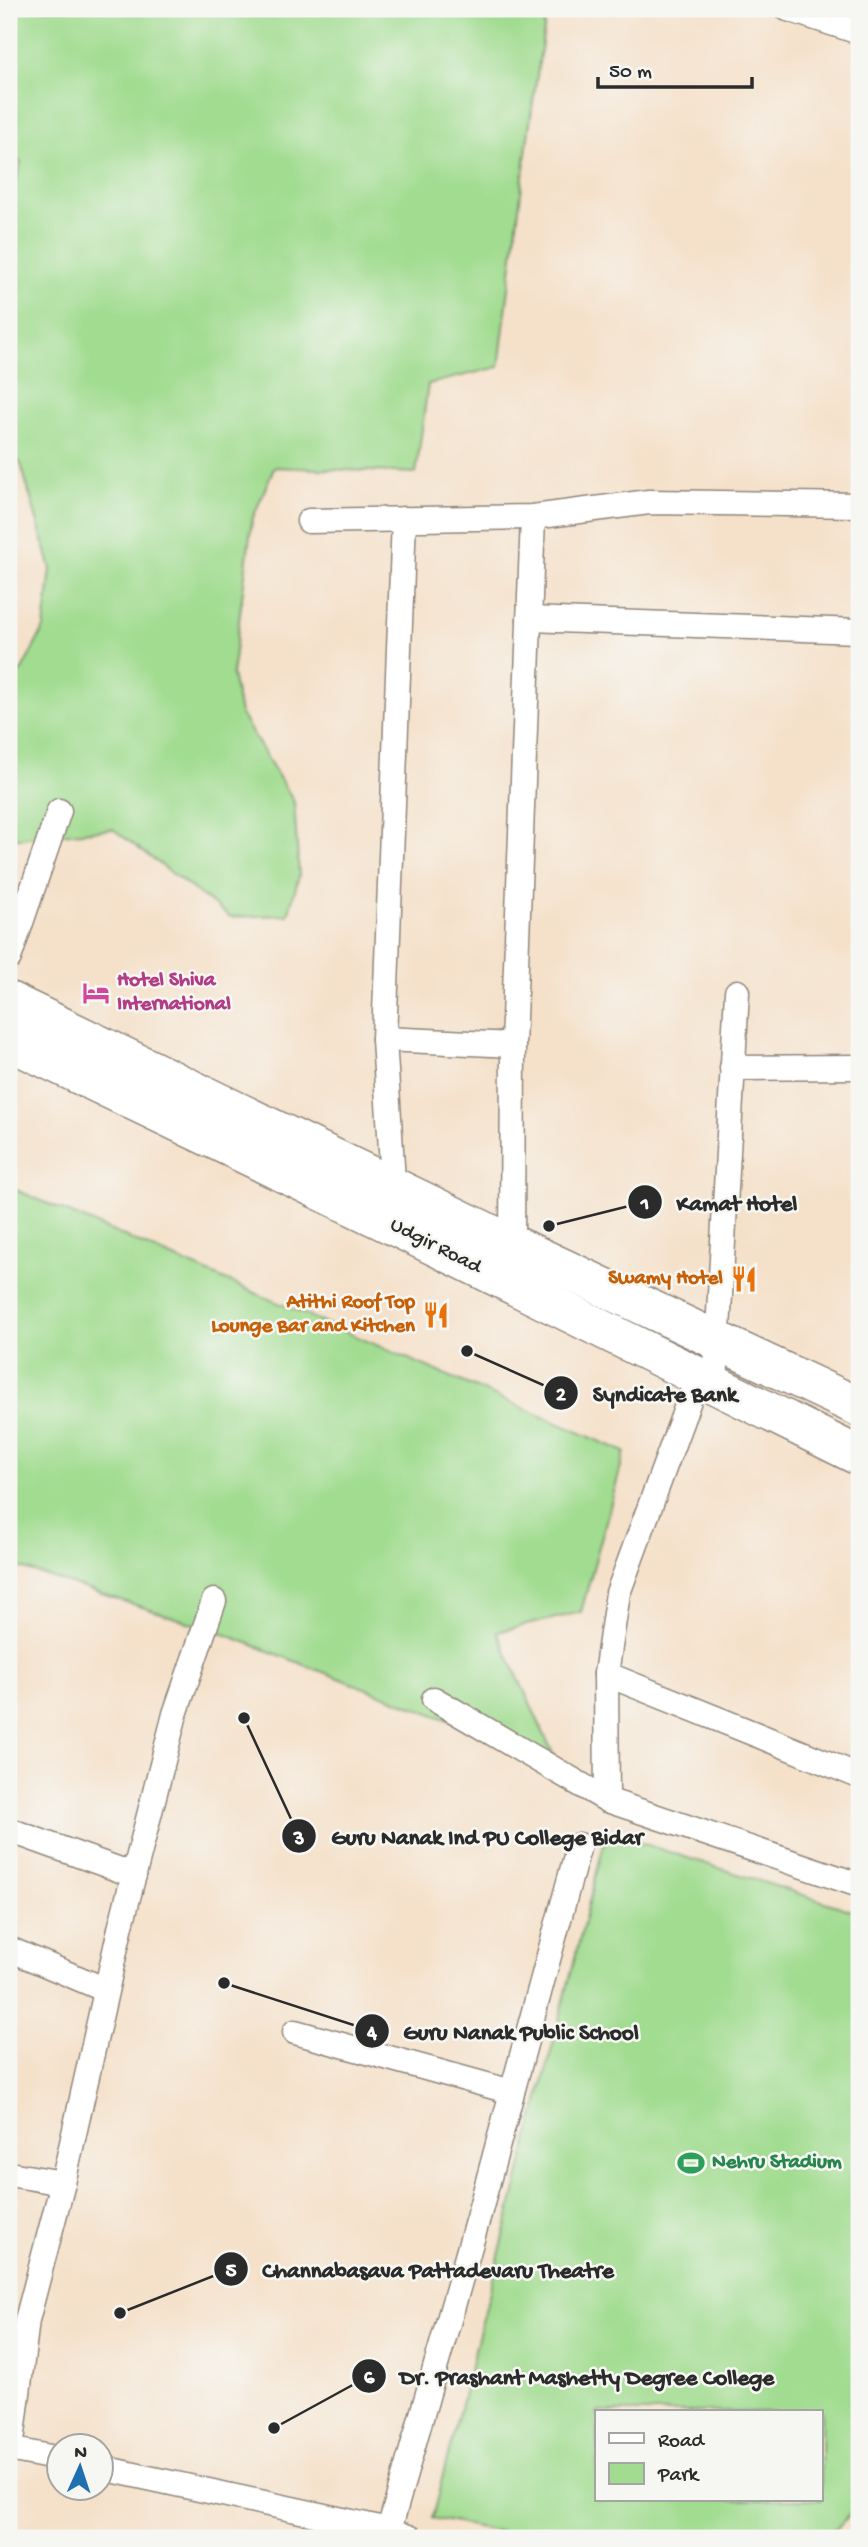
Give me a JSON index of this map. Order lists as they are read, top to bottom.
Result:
{
  "streets": {
    "highway": ["Udgir Road"]
  },
  "places": {
    "hotel": ["Hotel Shiva International"],
    "other": [
      "Kamat Hotel",
      "Syndicate Bank",
      "Guru Nanak Ind PU College Bidar",
      "Guru Nanak Public School",
      "Channabasava Pattadevaru Theatre",
      "Dr. Prashant Mashetty Degree College"
    ],
    "restaurant": ["Swamy Hotel", "Atithi Roof Top Lounge Bar and Kitchen"],
    "sports": ["Nehru Stadium"]
  },
  "legend": ["Road", "Park"],
  "scale_bar": "50 m",
  "north": "top"
}
